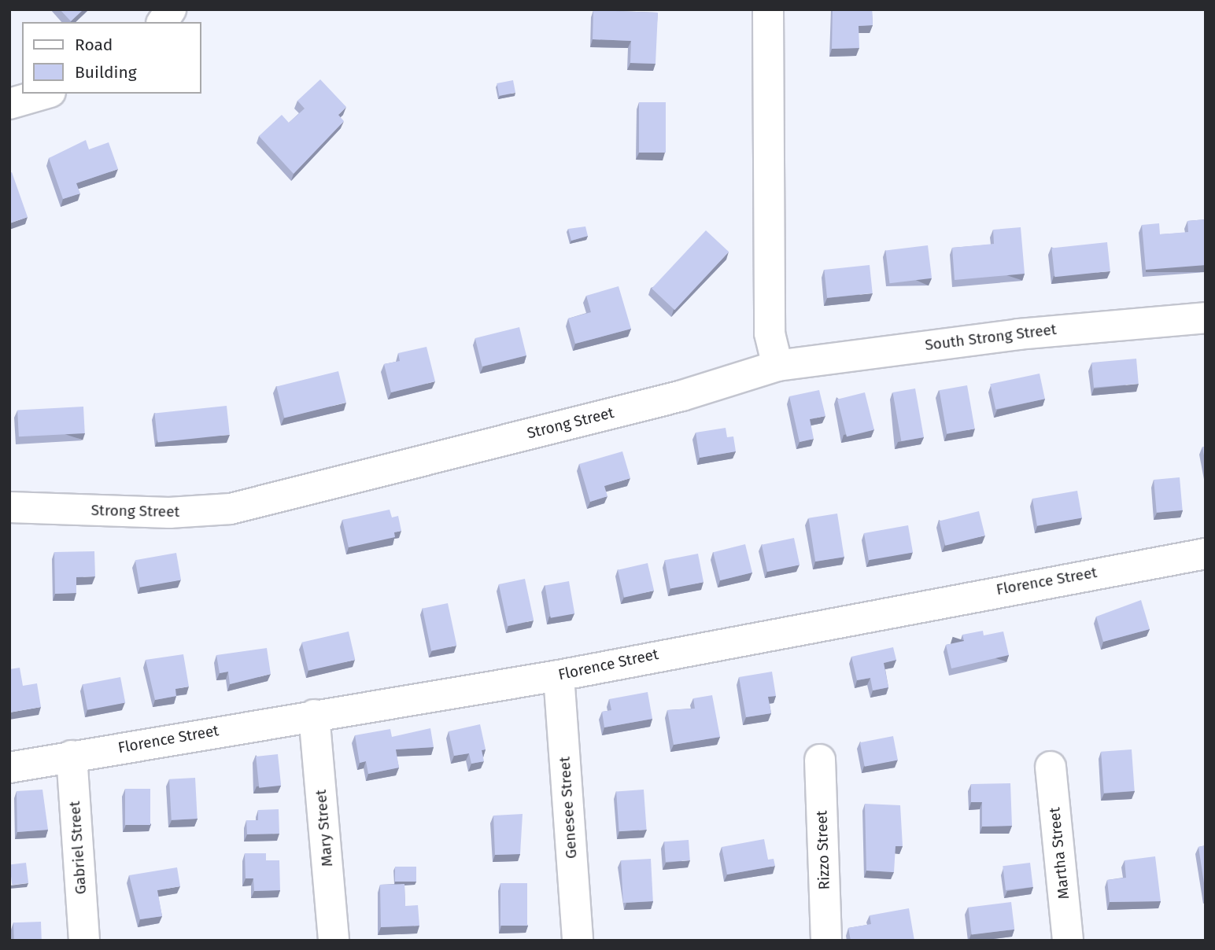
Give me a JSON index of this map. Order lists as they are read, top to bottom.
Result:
{
  "streets": {
    "street": [
      "South Strong Street",
      "Strong Street",
      "Florence Street",
      "Genesee Street",
      "Mary Street",
      "Gabriel Street",
      "Rizzo Street",
      "Martha Street"
    ]
  },
  "crossings": [
    ["South Strong Street", "Strong Street"],
    ["Florence Street", "Genesee Street"],
    ["Florence Street", "Mary Street"],
    ["Florence Street", "Gabriel Street"]
  ],
  "legend": ["Road", "Building"]
}
